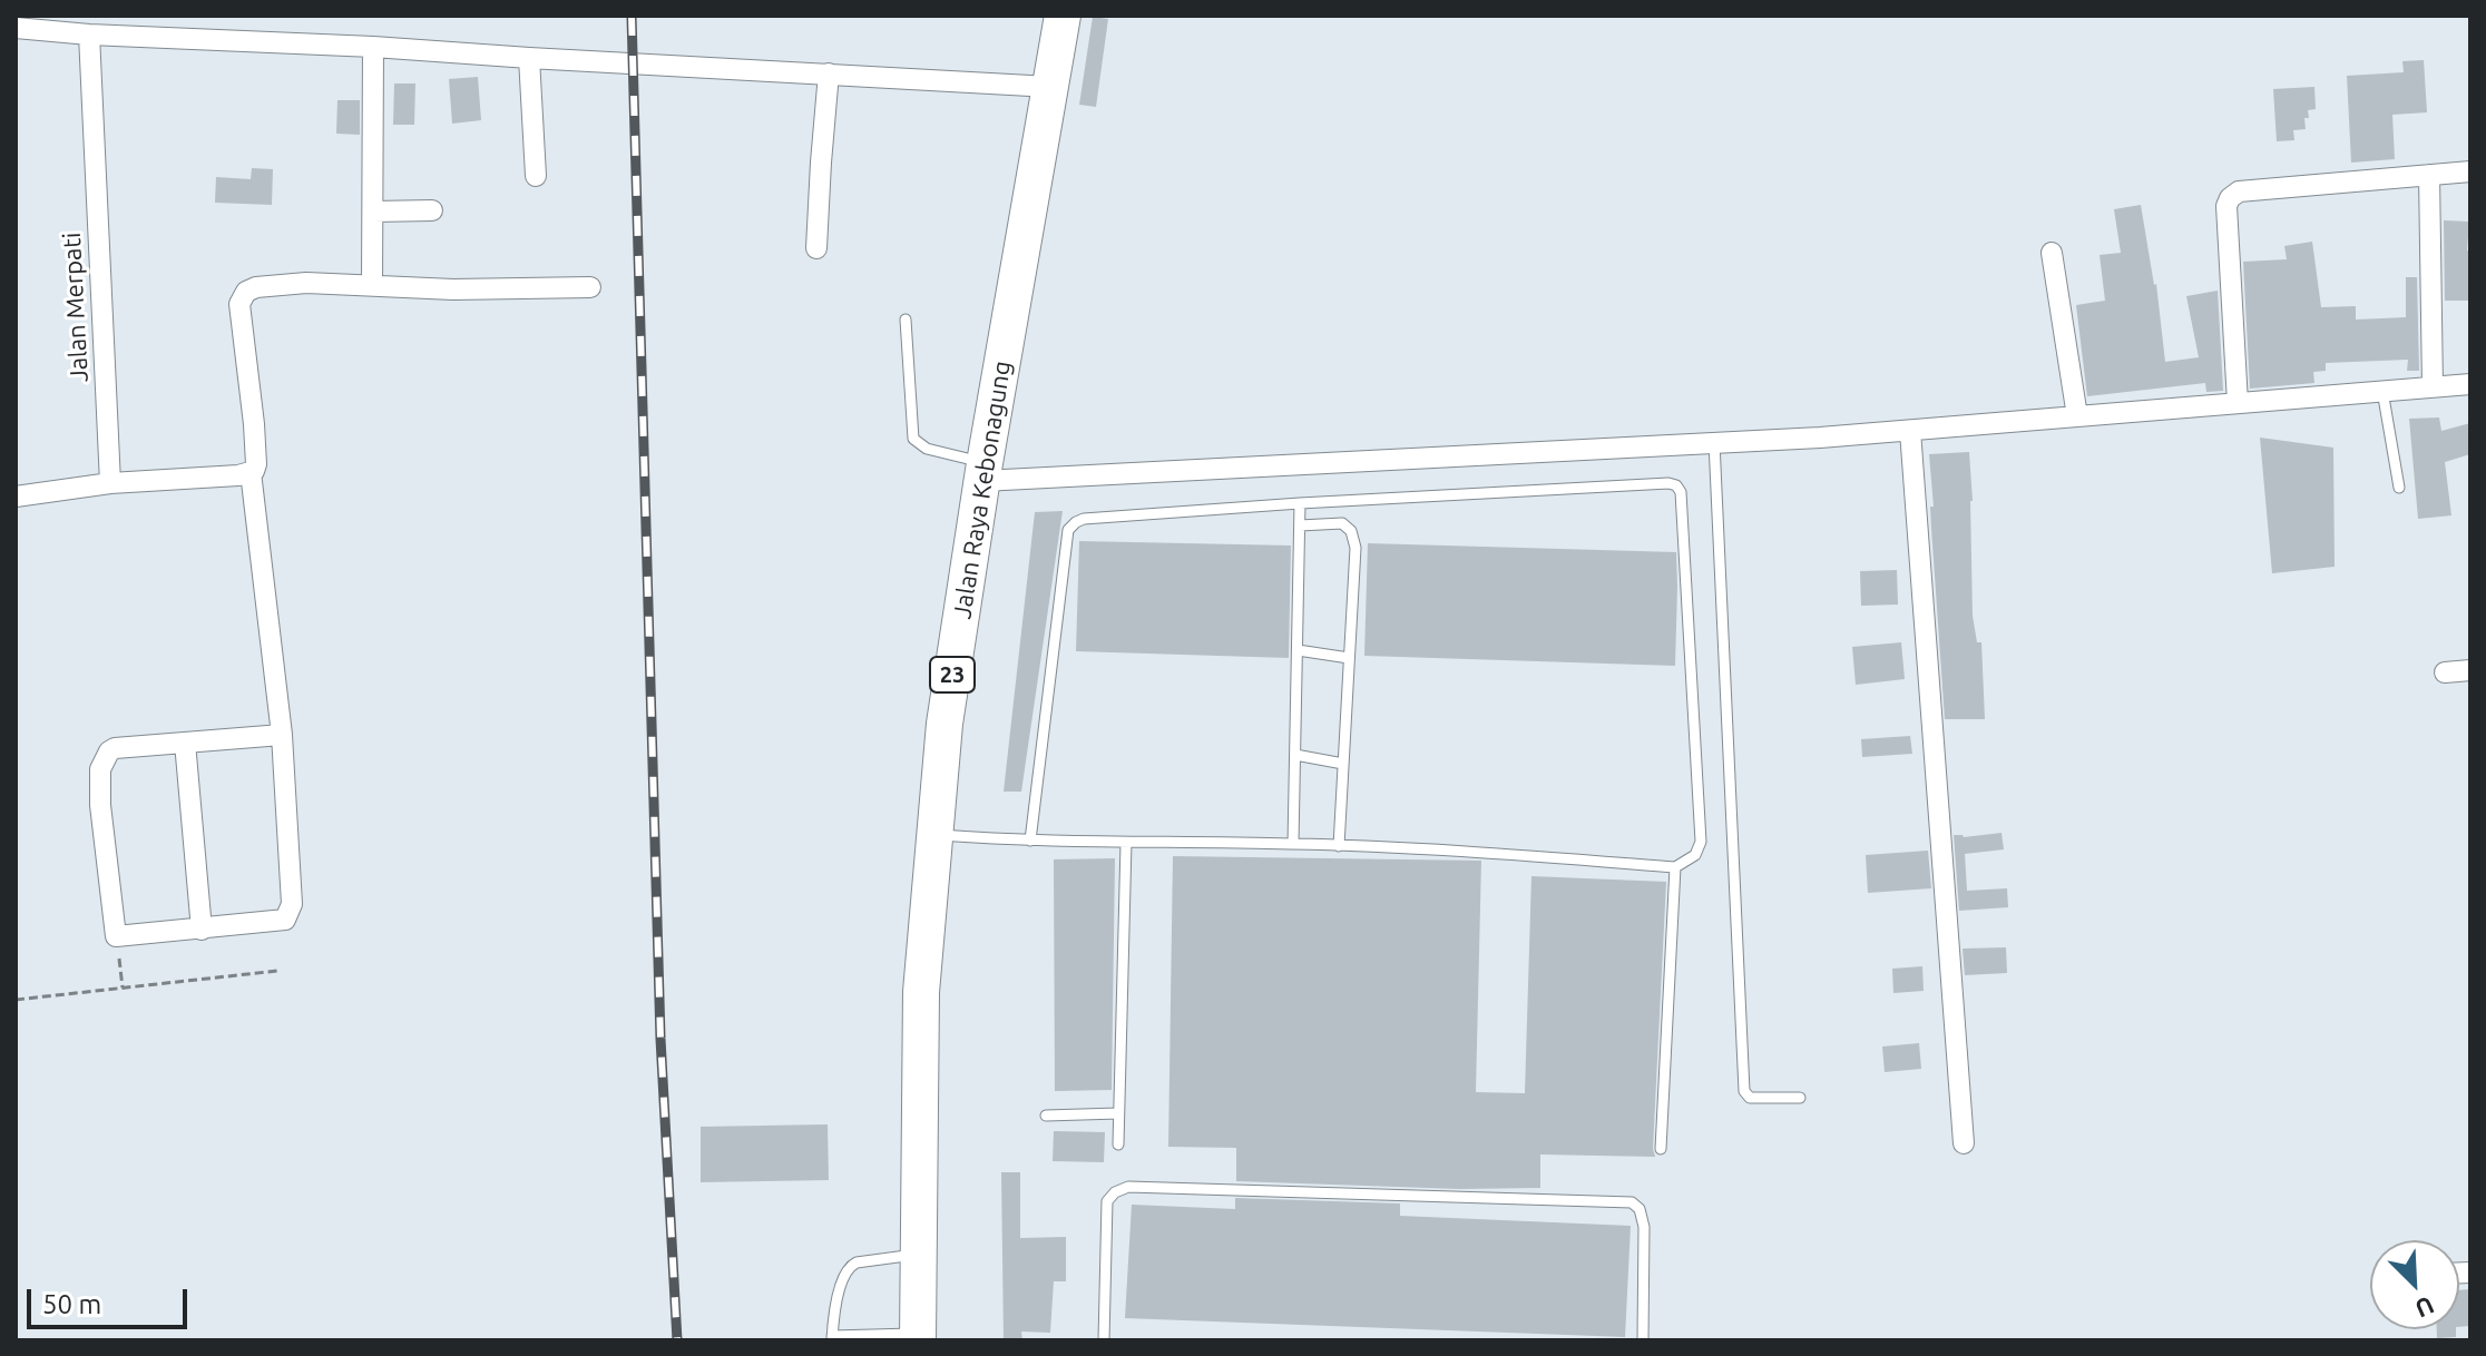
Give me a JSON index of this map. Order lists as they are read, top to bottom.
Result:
{
  "streets": {
    "highway": ["Jalan Raya Kebonagung", "23"],
    "street": ["Jalan Merpati"]
  },
  "scale_bar": "50 m",
  "north": "bottom right"
}
